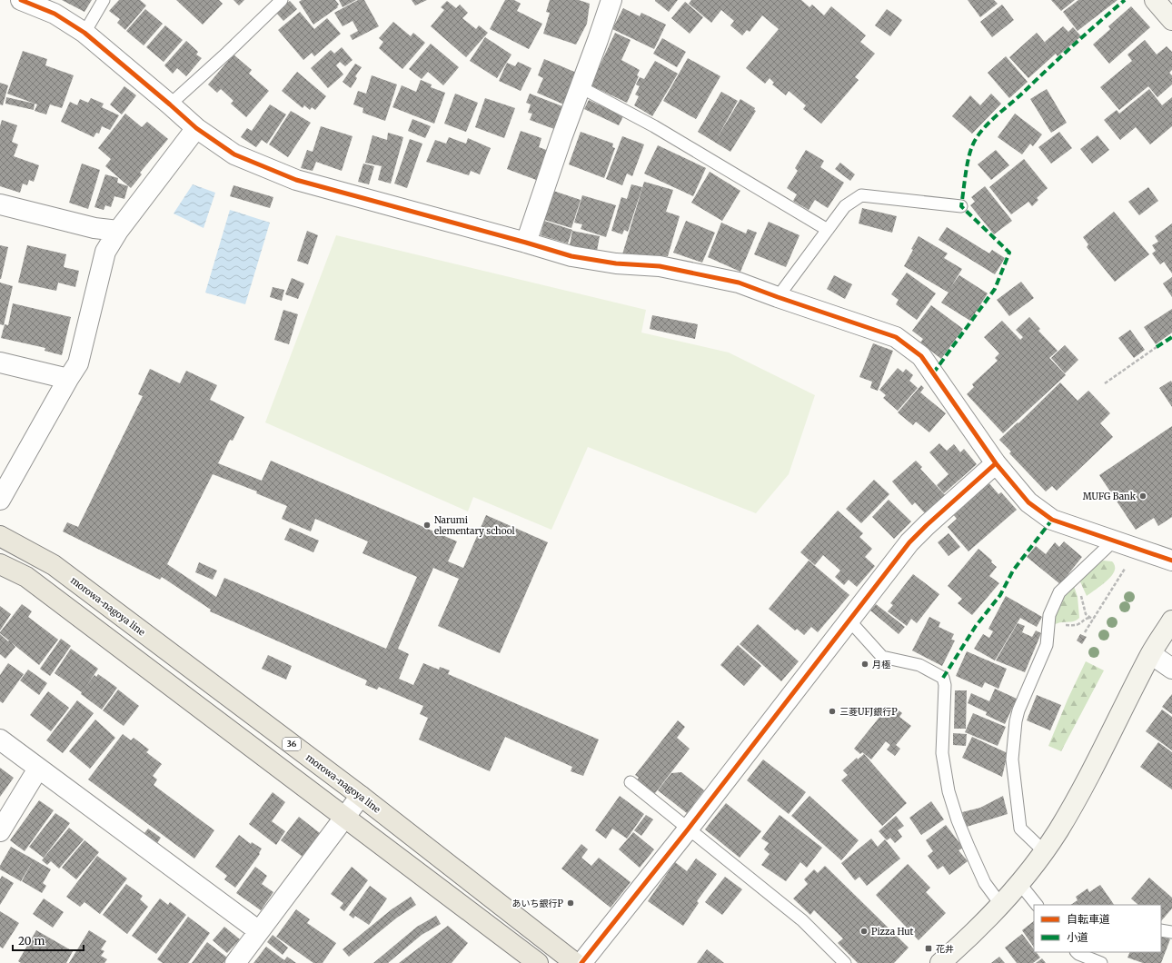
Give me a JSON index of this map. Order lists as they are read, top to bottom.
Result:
{
  "streets": {
    "main road": ["morowa-nagoya line", "36"]
  },
  "places": {
    "other": [
      "MUFG Bank",
      "Narumi elementary school",
      "月極",
      "三菱UFJ銀行P",
      "あいち銀行P",
      "Pizza Hut"
    ],
    "transit": ["花井"]
  },
  "legend": ["自転車道", "小道"],
  "scale_bar": "20 m"
}
